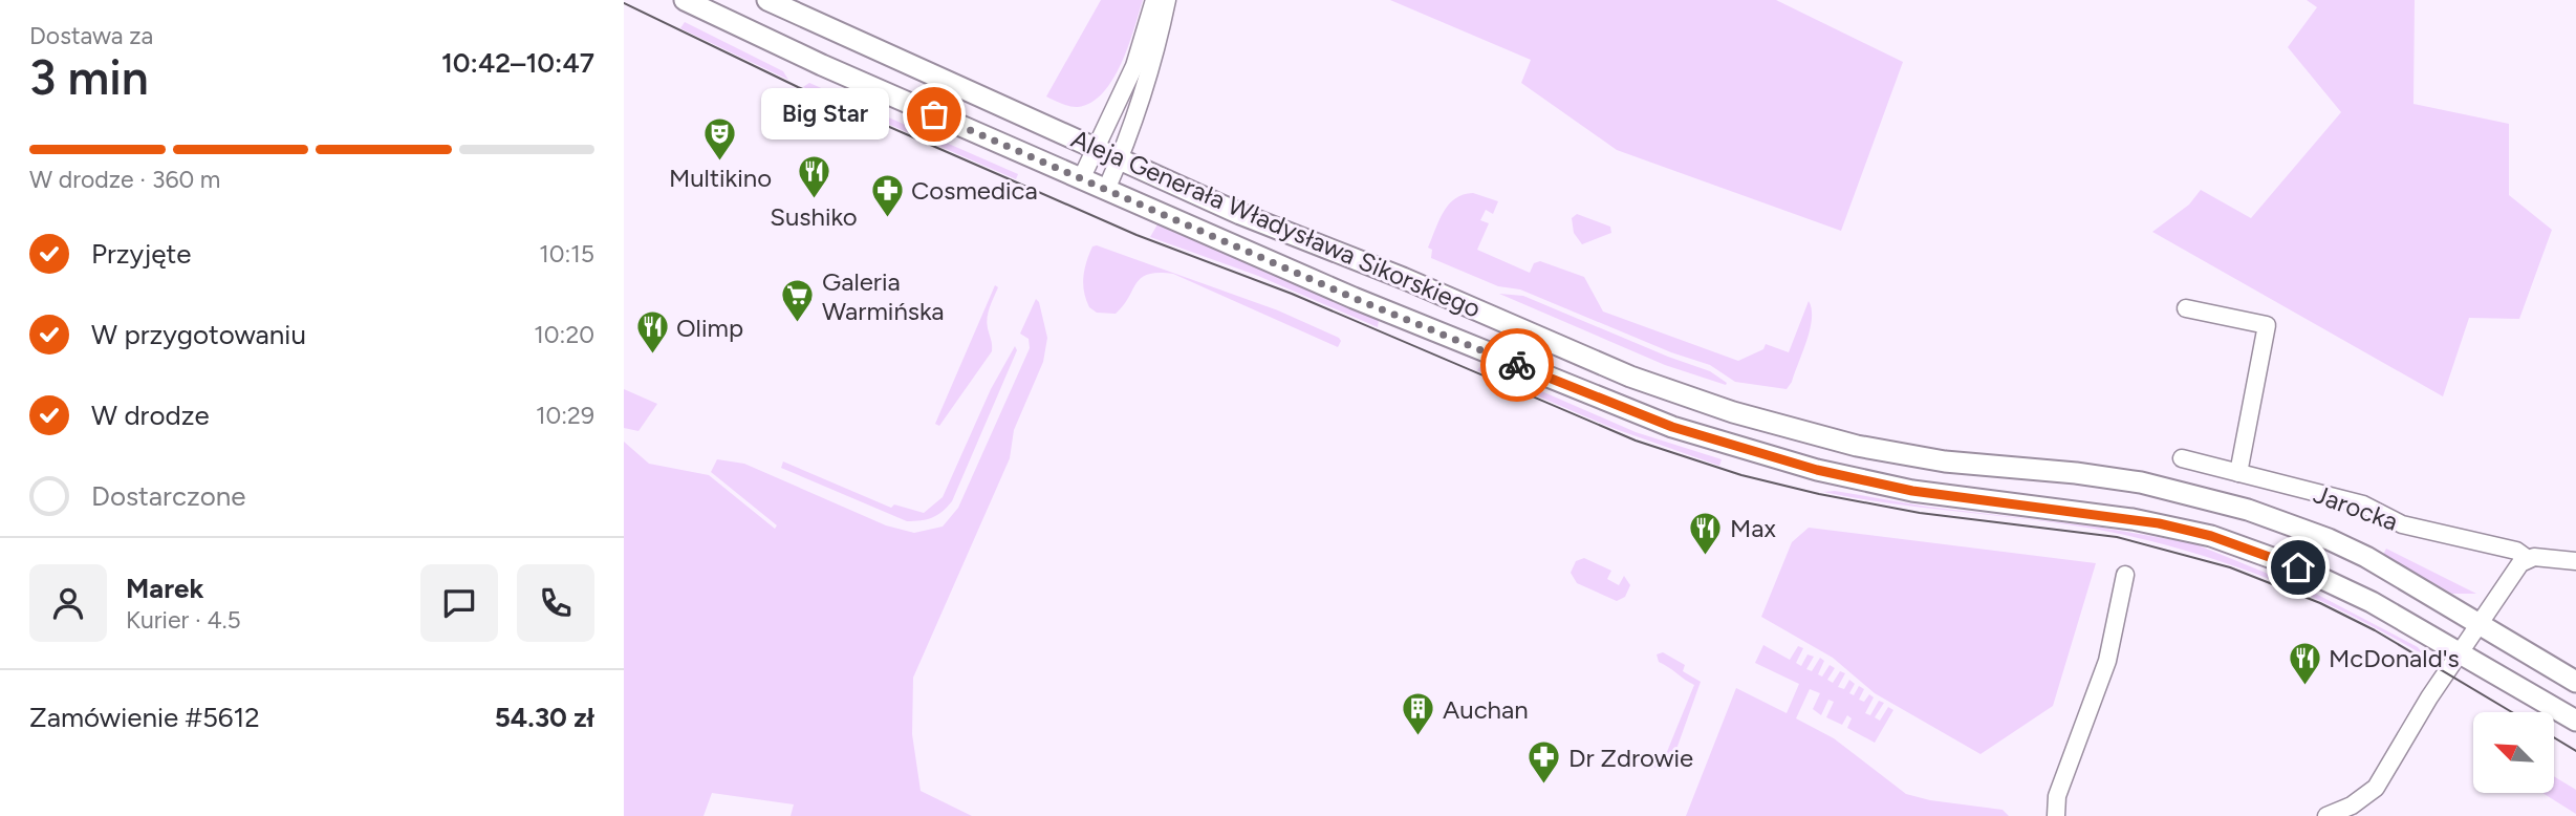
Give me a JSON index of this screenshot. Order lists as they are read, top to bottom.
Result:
{
  "streets": {
    "main road": ["Aleja Generała Władysława Sikorskiego"],
    "street": ["Jarocka"]
  },
  "places": {
    "other": ["Big Star"],
    "theatre": ["Multikino"],
    "restaurant": [
      "Sushiko",
      "Olimp",
      "Max",
      "McDonald's"
    ],
    "pharmacy": ["Cosmedica", "Dr Zdrowie"],
    "supermarket": ["Galeria Warmińska"],
    "building": ["Auchan"]
  },
  "north": "top left",
  "page": {
    "heading": ["3 min", "Dostawa za", "10:42–10:47"],
    "panel": [
      "Marek",
      "Kurier · 4.5",
      "Zamówienie #5612",
      "54.30 zł"
    ],
    "bubble": "Big Star",
    "bar": "W drodze · 360 m",
    "list": [
      ["Przyjęte", "10:15"],
      ["W przygotowaniu", "10:20"],
      ["W drodze", "10:29"],
      "Dostarczone"
    ]
  }
}
